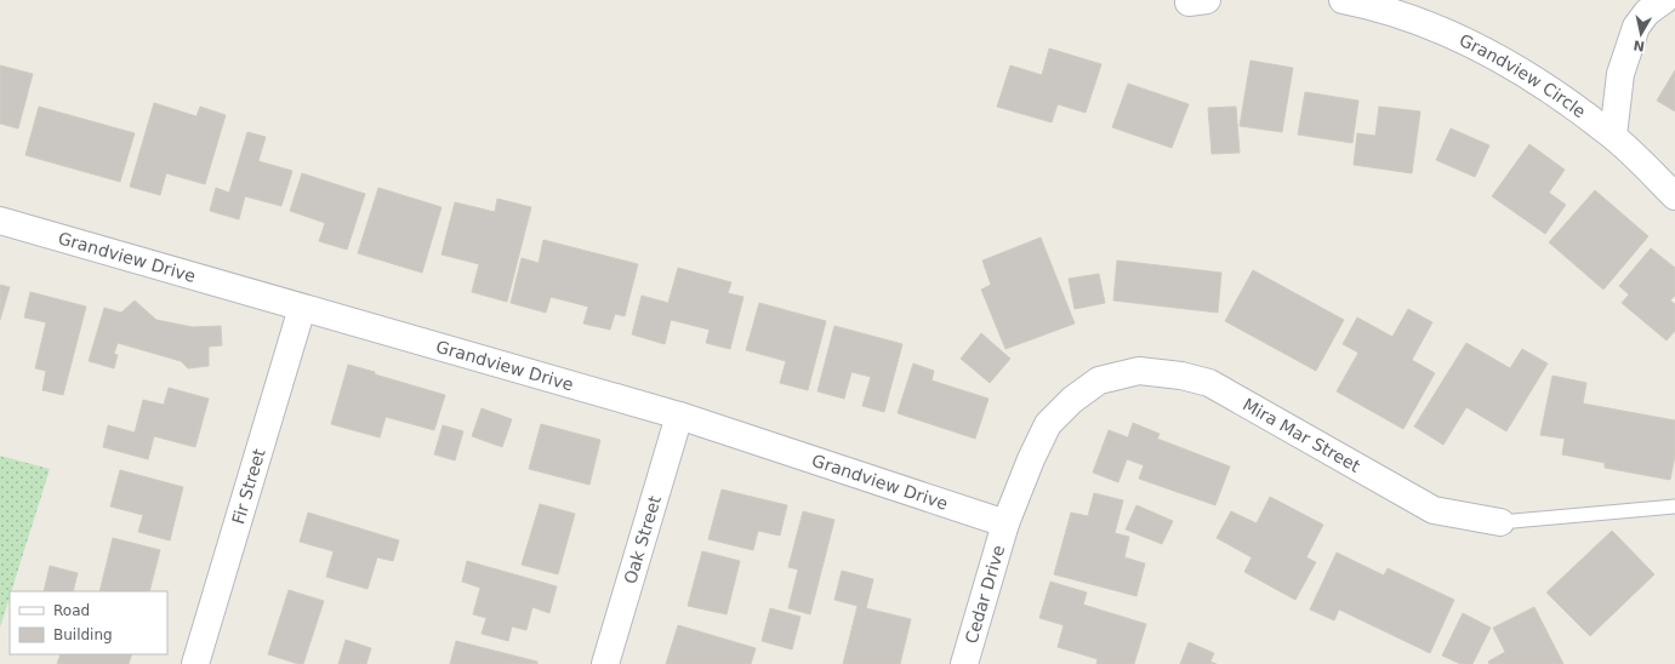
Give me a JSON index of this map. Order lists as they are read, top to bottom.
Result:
{
  "streets": {
    "street": [
      "Grandview Circle",
      "Grandview Drive",
      "Mira Mar Street",
      "Fir Street",
      "Oak Street",
      "Cedar Drive"
    ]
  },
  "crossings": [
    ["Grandview Drive", "Mira Mar Street"],
    ["Grandview Drive", "Fir Street"],
    ["Grandview Drive", "Oak Street"],
    ["Grandview Drive", "Cedar Drive"],
    ["Mira Mar Street", "Cedar Drive"]
  ],
  "legend": ["Road", "Building"],
  "north": "bottom"
}
